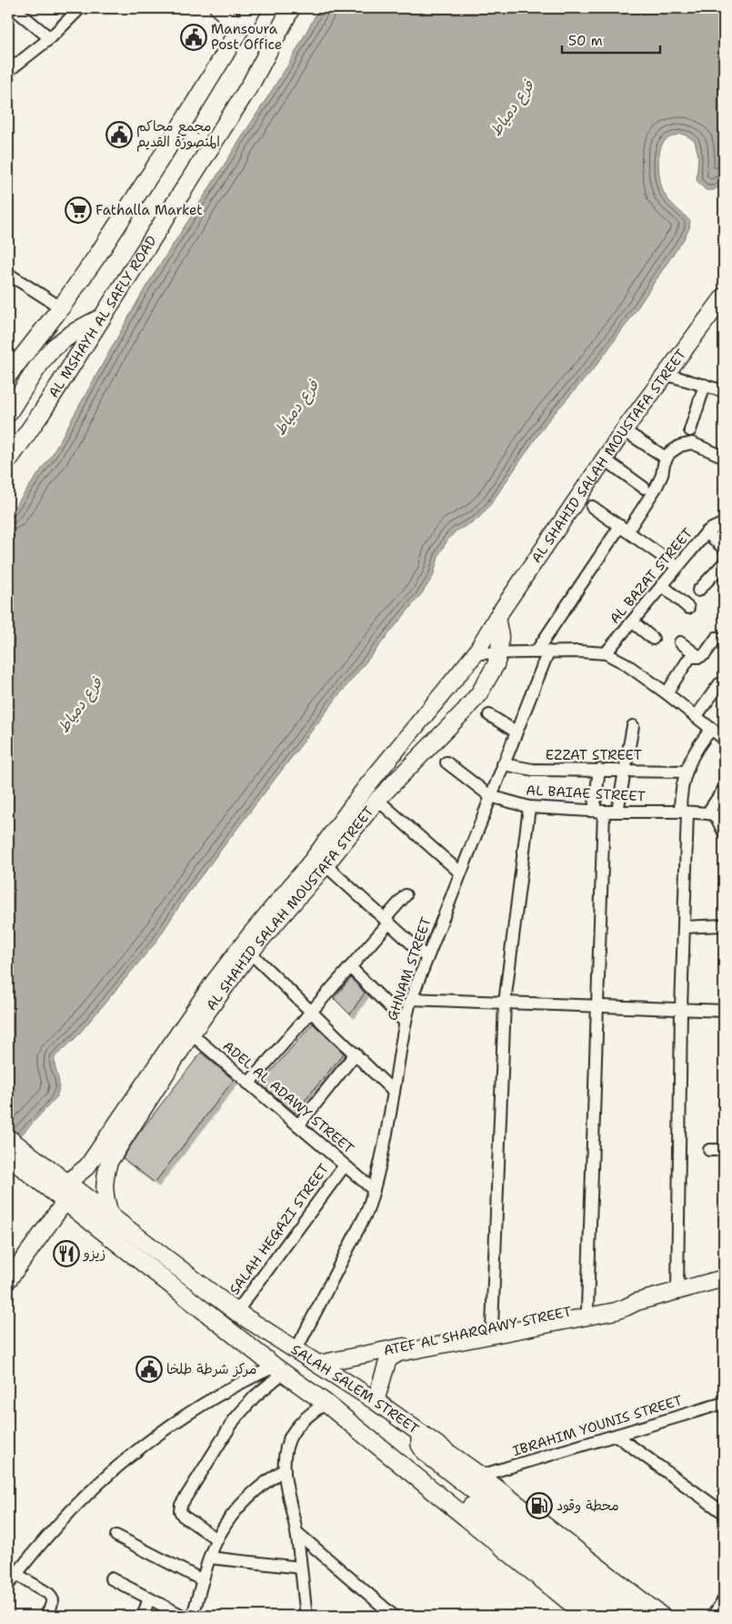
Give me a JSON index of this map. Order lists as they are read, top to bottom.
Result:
{
  "streets": {
    "main road": [
      "AL MSHAYH AL SAFLY ROAD",
      "AL SHAHID SALAH MOUSTAFA STREET",
      "ATEF AL SHARQAWY STREET",
      "SALAH SALEM STREET"
    ],
    "street": [
      "AL BAZAT STREET",
      "EZZAT STREET",
      "AL BAIAE STREET",
      "GHNAM STREET",
      "ADEL AL ADAWY STREET",
      "SALAH HEGAZI STREET",
      "IBRAHIM YOUNIS STREET"
    ]
  },
  "crossings": [
    ["AL SHAHID SALAH MOUSTAFA STREET", "ADEL AL ADAWY STREET"],
    ["AL SHAHID SALAH MOUSTAFA STREET", "SALAH SALEM STREET"],
    ["EZZAT STREET", "GHNAM STREET"],
    ["AL BAIAE STREET", "GHNAM STREET"],
    ["GHNAM STREET", "ADEL AL ADAWY STREET"],
    ["GHNAM STREET", "SALAH SALEM STREET"],
    ["ADEL AL ADAWY STREET", "SALAH HEGAZI STREET"],
    ["SALAH HEGAZI STREET", "SALAH SALEM STREET"],
    ["ATEF AL SHARQAWY STREET", "SALAH SALEM STREET"],
    ["SALAH SALEM STREET", "IBRAHIM YOUNIS STREET"]
  ],
  "water": ["فرع دمياط"],
  "places": {
    "public building": ["Mansoura Post Office", "مجمع محاكم المنصورة القديم", "مركز شرطة طلخا"],
    "supermarket": ["Fathalla Market"],
    "restaurant": ["زيزو"],
    "fuel station": ["محطة وقود"]
  },
  "scale_bar": "50 m"
}
